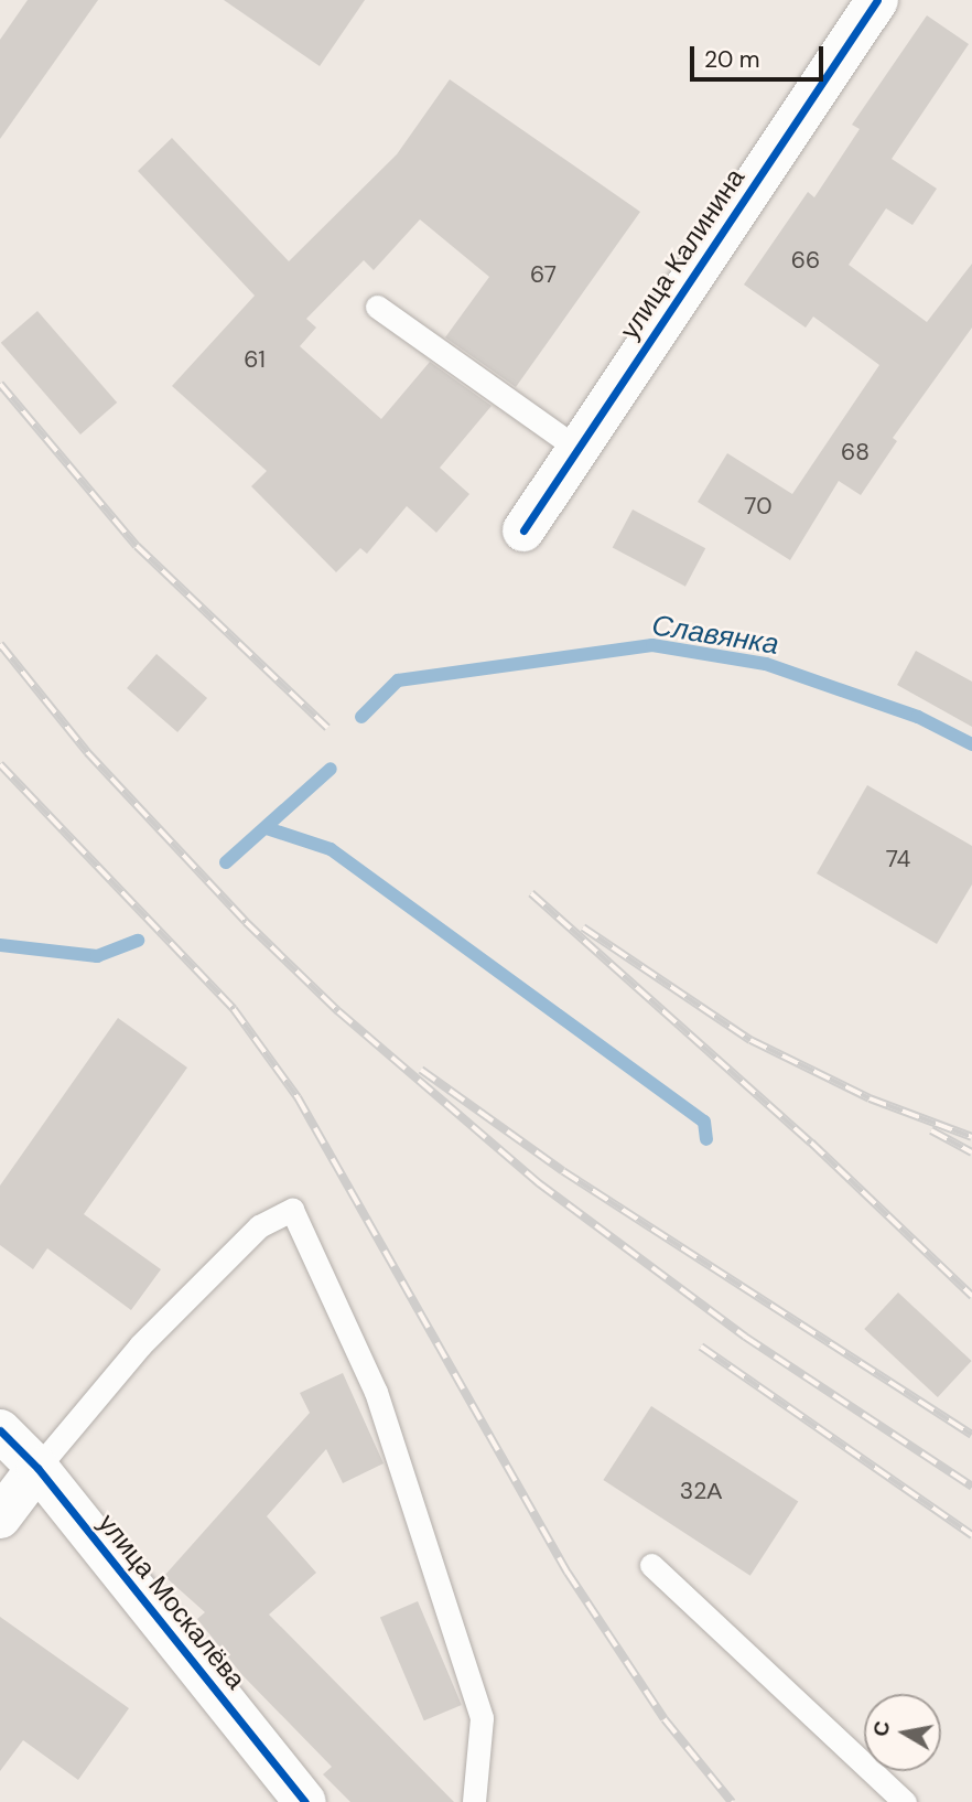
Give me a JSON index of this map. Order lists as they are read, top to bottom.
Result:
{
  "streets": {
    "street": ["улица Калинина", "улица Москалёва"]
  },
  "water": ["Славянка"],
  "house_numbers": [
    "66",
    "67",
    "61",
    "68",
    "70",
    "74",
    "32А"
  ],
  "scale_bar": "20 m",
  "north": "left"
}
